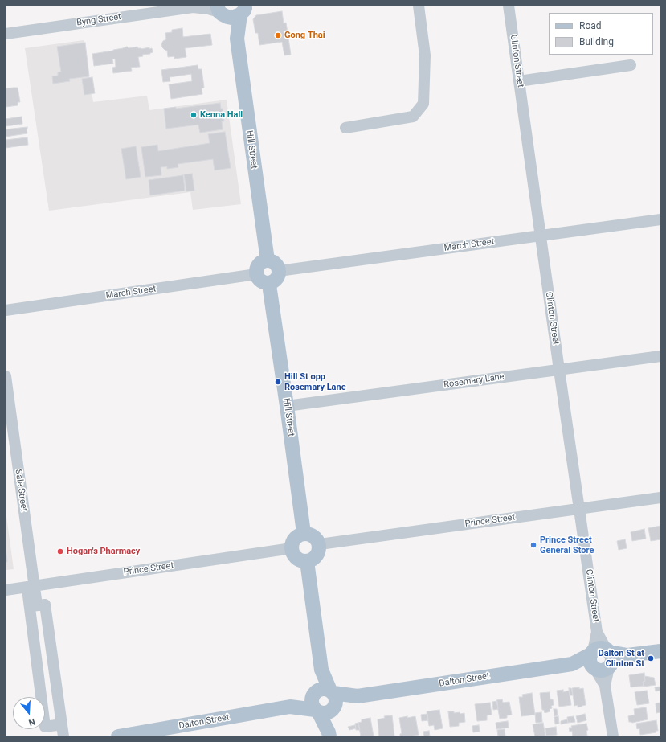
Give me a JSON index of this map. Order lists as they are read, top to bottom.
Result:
{
  "streets": {
    "main road": ["Hill Street", "Dalton Street"],
    "street": [
      "Byng Street",
      "Clinton Street",
      "March Street",
      "Rosemary Lane",
      "Sale Street",
      "Prince Street"
    ]
  },
  "crossings": [
    ["Byng Street", "Hill Street"],
    ["Clinton Street", "March Street"],
    ["Clinton Street", "Rosemary Lane"],
    ["Clinton Street", "Prince Street"],
    ["Clinton Street", "Dalton Street"],
    ["Hill Street", "March Street"],
    ["Hill Street", "Rosemary Lane"],
    ["Hill Street", "Prince Street"],
    ["Sale Street", "Prince Street"]
  ],
  "places": [
    "Gong Thai",
    "Kenna Hall",
    "Hill St opp Rosemary Lane",
    "Prince Street General Store",
    "Hogan's Pharmacy",
    "Dalton St at Clinton St"
  ],
  "legend": ["Road", "Building"],
  "north": "bottom"
}
